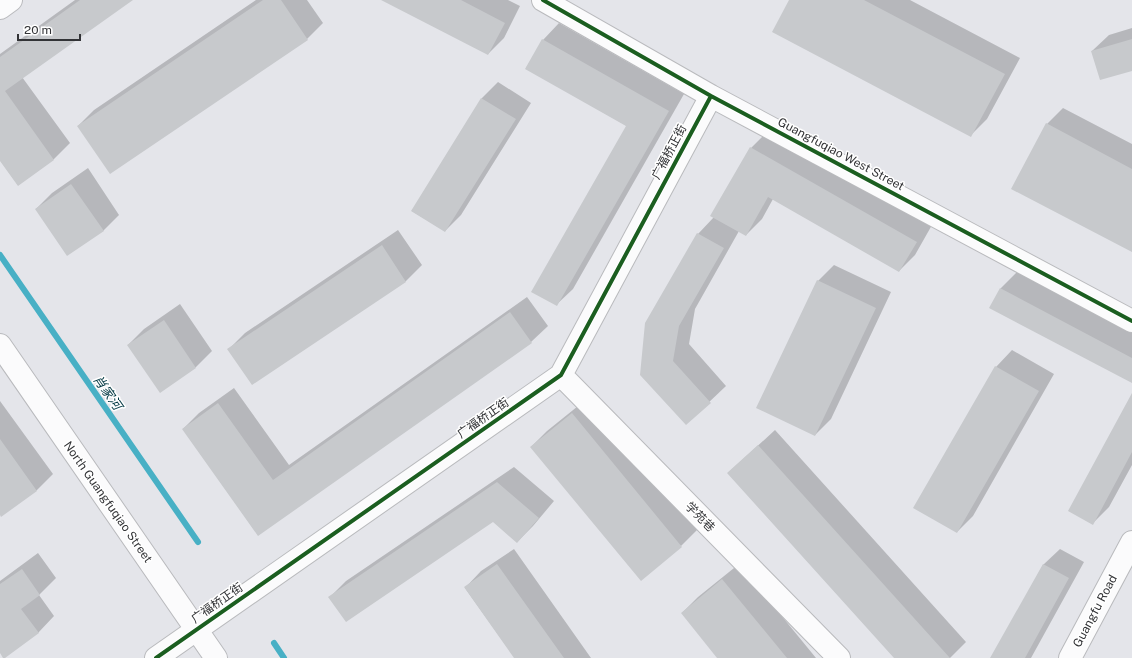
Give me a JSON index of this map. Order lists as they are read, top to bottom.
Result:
{
  "streets": {
    "street": [
      "广福桥正街",
      "Guangfuqiao West Street",
      "North Guangfuqiao Street",
      "学苑巷",
      "Guangfu Road"
    ]
  },
  "crossings": [
    ["广福桥正街", "Guangfuqiao West Street"],
    ["广福桥正街", "North Guangfuqiao Street"],
    ["广福桥正街", "学苑巷"]
  ],
  "water": ["肖家河"],
  "scale_bar": "20 m"
}
